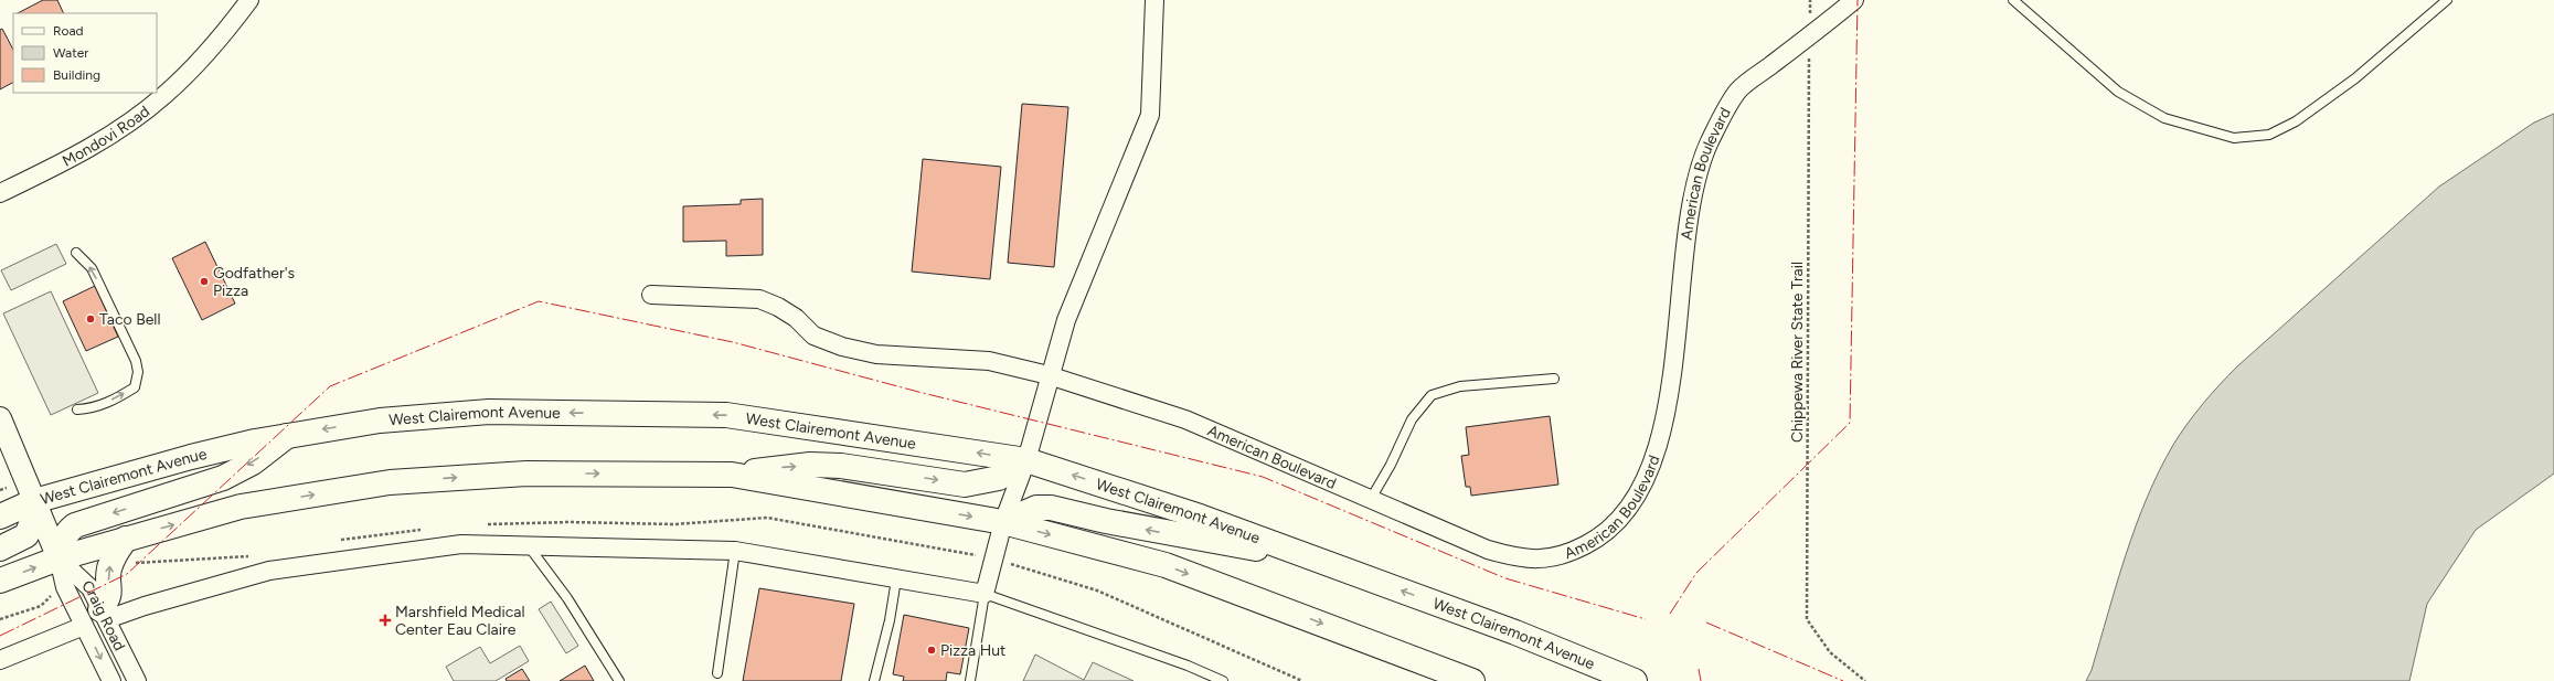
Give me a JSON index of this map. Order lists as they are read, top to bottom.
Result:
{
  "streets": {
    "main road": ["West Clairemont Avenue"],
    "street": ["Mondovi Road", "American Boulevard", "Craig Road"],
    "path": ["Chippewa River State Trail"]
  },
  "crossings": [
    ["American Boulevard", "Chippewa River State Trail"],
    ["West Clairemont Avenue", "Craig Road"]
  ],
  "places": {
    "other": ["Godfather's Pizza", "Taco Bell", "Pizza Hut"],
    "health": ["Marshfield Medical Center Eau Claire"]
  },
  "legend": ["Road", "Water", "Building"]
}
